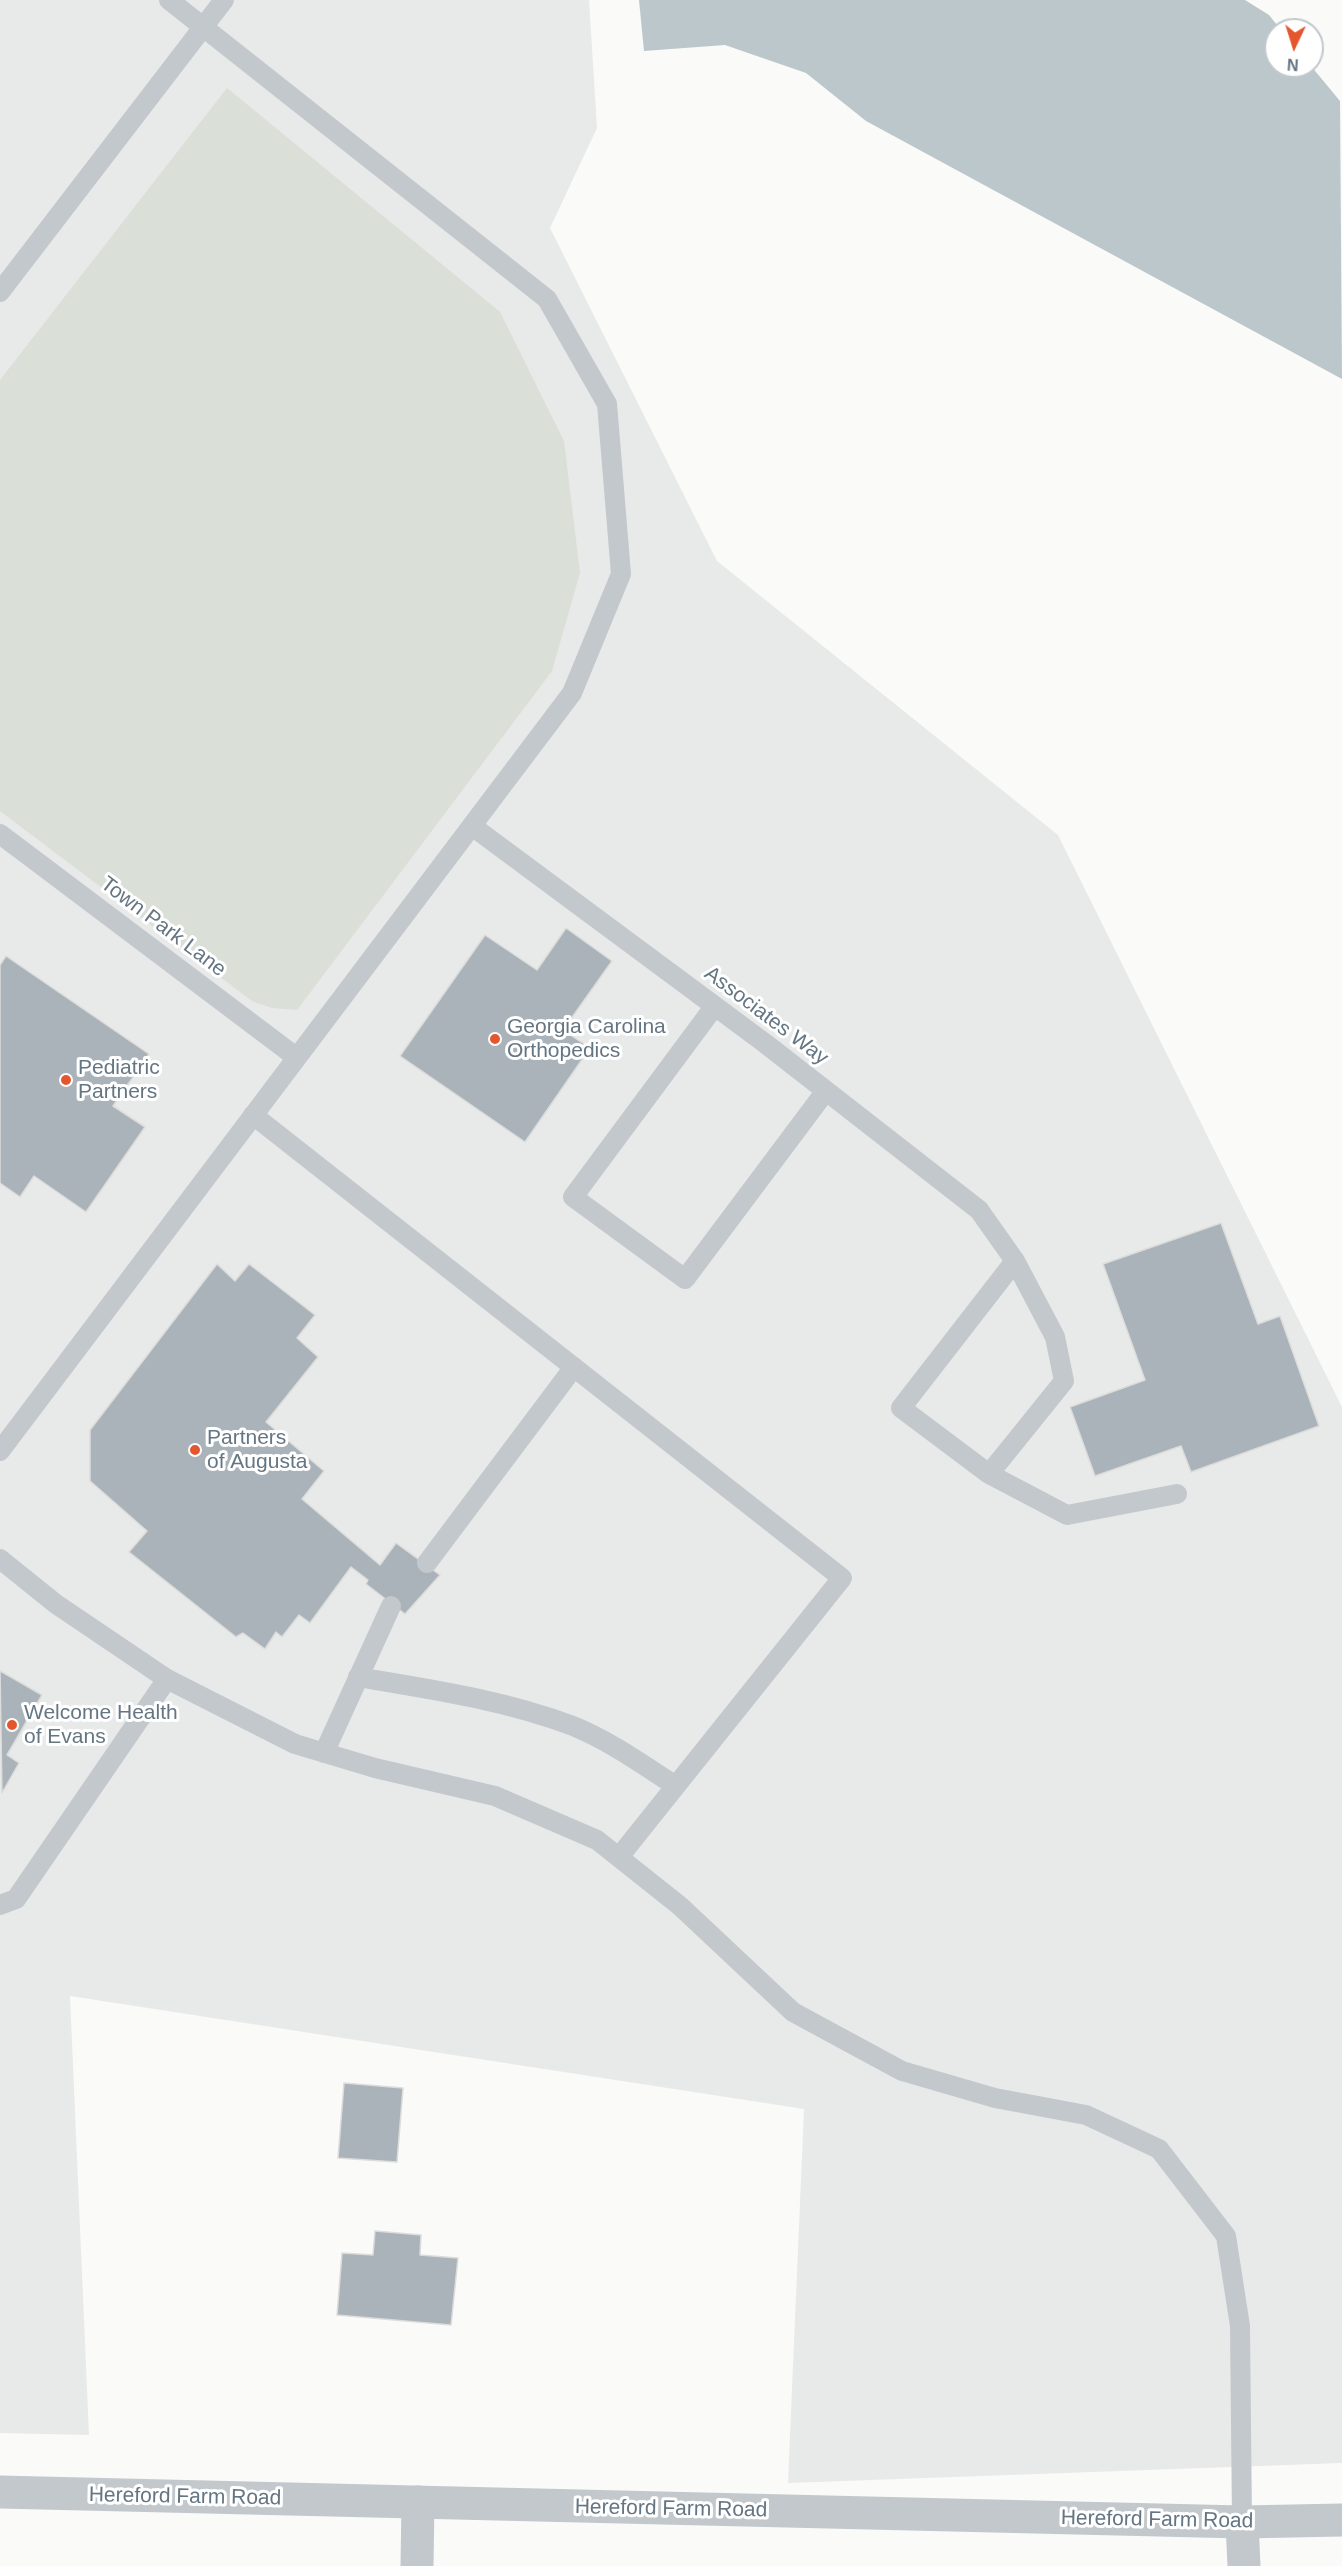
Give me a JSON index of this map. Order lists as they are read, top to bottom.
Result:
{
  "streets": {
    "street": ["Hereford Farm Road"],
    "lane": ["Town Park Lane", "Associates Way"]
  },
  "places": [
    "Georgia Carolina Orthopedics",
    "Pediatric Partners",
    "Partners of Augusta",
    "Welcome Health of Evans"
  ],
  "north": "bottom"
}
